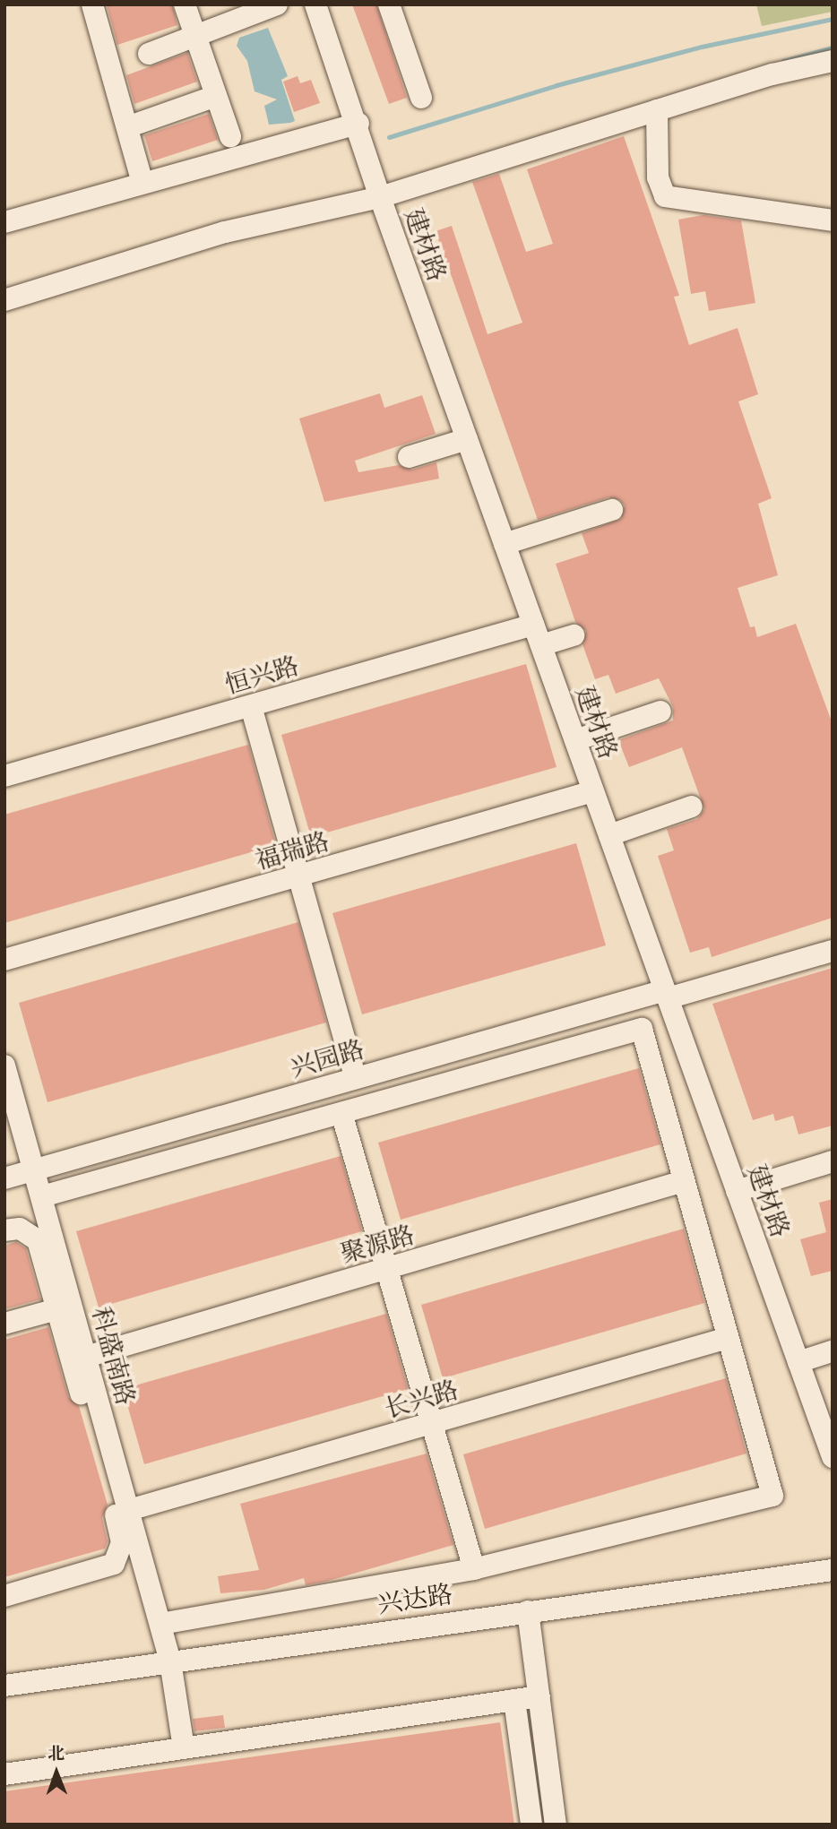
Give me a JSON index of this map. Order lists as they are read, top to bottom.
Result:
{
  "streets": {
    "street": [
      "建材路",
      "恒兴路",
      "福瑞路",
      "兴园路",
      "聚源路",
      "科盛南路",
      "长兴路",
      "兴达路"
    ]
  },
  "crossings": [
    ["建材路", "恒兴路"],
    ["建材路", "福瑞路"],
    ["建材路", "兴园路"],
    ["兴园路", "科盛南路"],
    ["聚源路", "科盛南路"],
    ["科盛南路", "长兴路"],
    ["科盛南路", "兴达路"]
  ],
  "north": "top"
}
